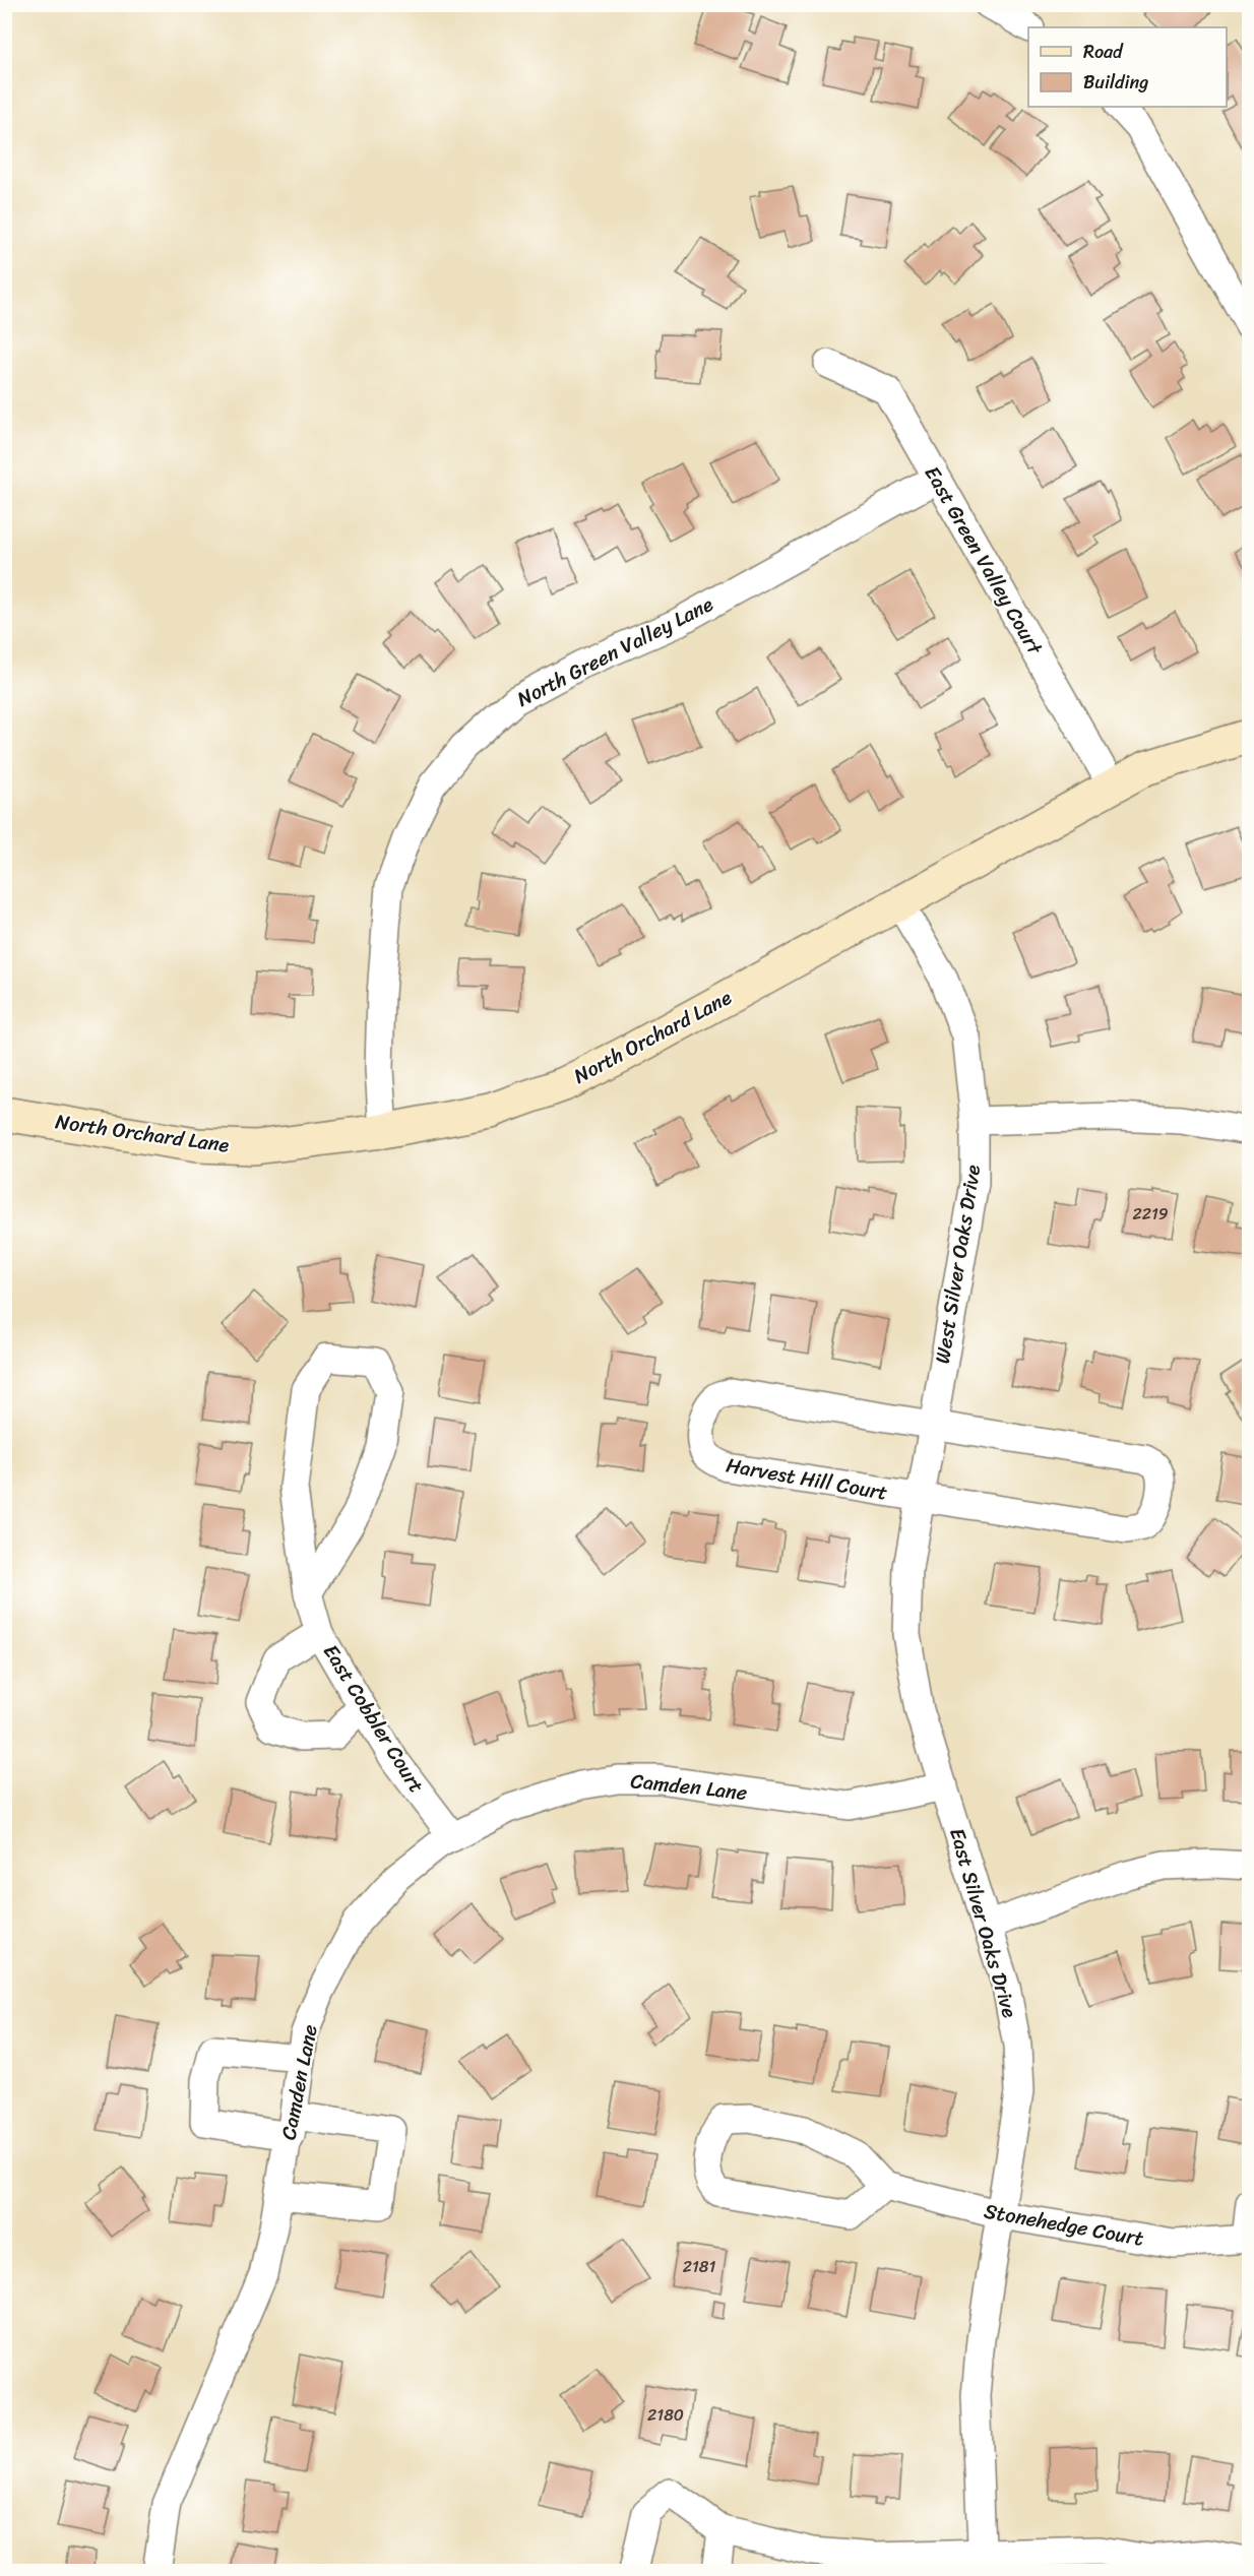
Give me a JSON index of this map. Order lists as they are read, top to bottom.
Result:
{
  "streets": {
    "street": [
      "East Green Valley Court",
      "North Green Valley Lane",
      "North Orchard Lane",
      "West Silver Oaks Drive",
      "Harvest Hill Court",
      "East Cobbler Court",
      "Camden Lane",
      "East Silver Oaks Drive",
      "Stonehedge Court"
    ]
  },
  "crossings": [
    ["East Green Valley Court", "North Green Valley Lane"],
    ["East Green Valley Court", "North Orchard Lane"],
    ["North Green Valley Lane", "North Orchard Lane"],
    ["North Orchard Lane", "West Silver Oaks Drive"],
    ["West Silver Oaks Drive", "Harvest Hill Court"],
    ["West Silver Oaks Drive", "East Silver Oaks Drive"],
    ["Harvest Hill Court", "East Silver Oaks Drive"],
    ["East Cobbler Court", "Camden Lane"],
    ["Camden Lane", "East Silver Oaks Drive"],
    ["East Silver Oaks Drive", "Stonehedge Court"]
  ],
  "house_numbers": ["2219", "2181", "2180"],
  "legend": ["Road", "Building"]
}
